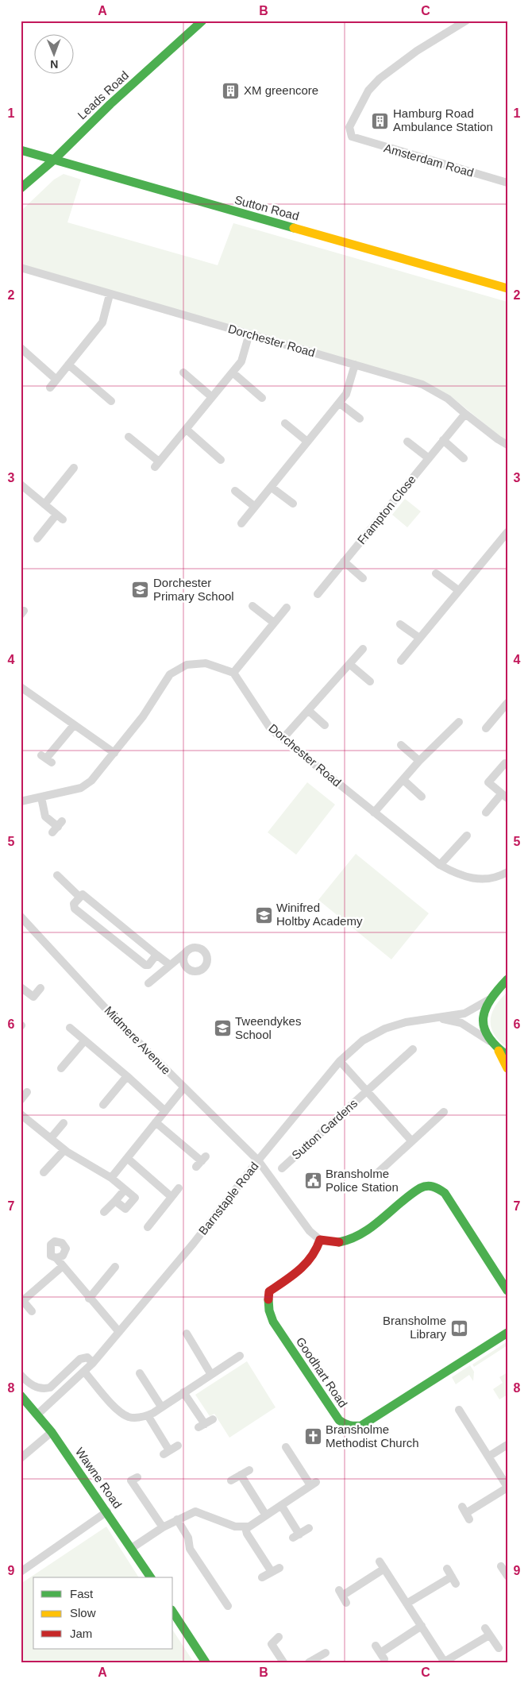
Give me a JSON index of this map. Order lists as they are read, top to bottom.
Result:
{
  "streets": {
    "street": [
      "Leads Road",
      "Amsterdam Road",
      "Sutton Road",
      "Dorchester Road",
      "Frampton Close",
      "Midmere Avenue",
      "Sutton Gardens",
      "Barnstaple Road",
      "Goodhart Road",
      "Wawne Road"
    ]
  },
  "crossings": [
    ["Leads Road", "Sutton Road"],
    ["Dorchester Road", "Frampton Close"],
    ["Midmere Avenue", "Barnstaple Road"],
    ["Sutton Gardens", "Barnstaple Road"],
    ["Barnstaple Road", "Wawne Road"]
  ],
  "places": {
    "building": ["XM greencore", "Hamburg Road Ambulance Station"],
    "school or university": ["Dorchester Primary School", "Winifred Holtby Academy", "Tweendykes School"],
    "public building": ["Bransholme Police Station"],
    "library": ["Bransholme Library"],
    "church": ["Bransholme Methodist Church"]
  },
  "legend": ["Fast", "Slow", "Jam"],
  "north": "bottom",
  "grid": {
    "columns": ["A", "B", "C"],
    "rows": [
      "1",
      "2",
      "3",
      "4",
      "5",
      "6",
      "7",
      "8",
      "9"
    ]
  }
}
